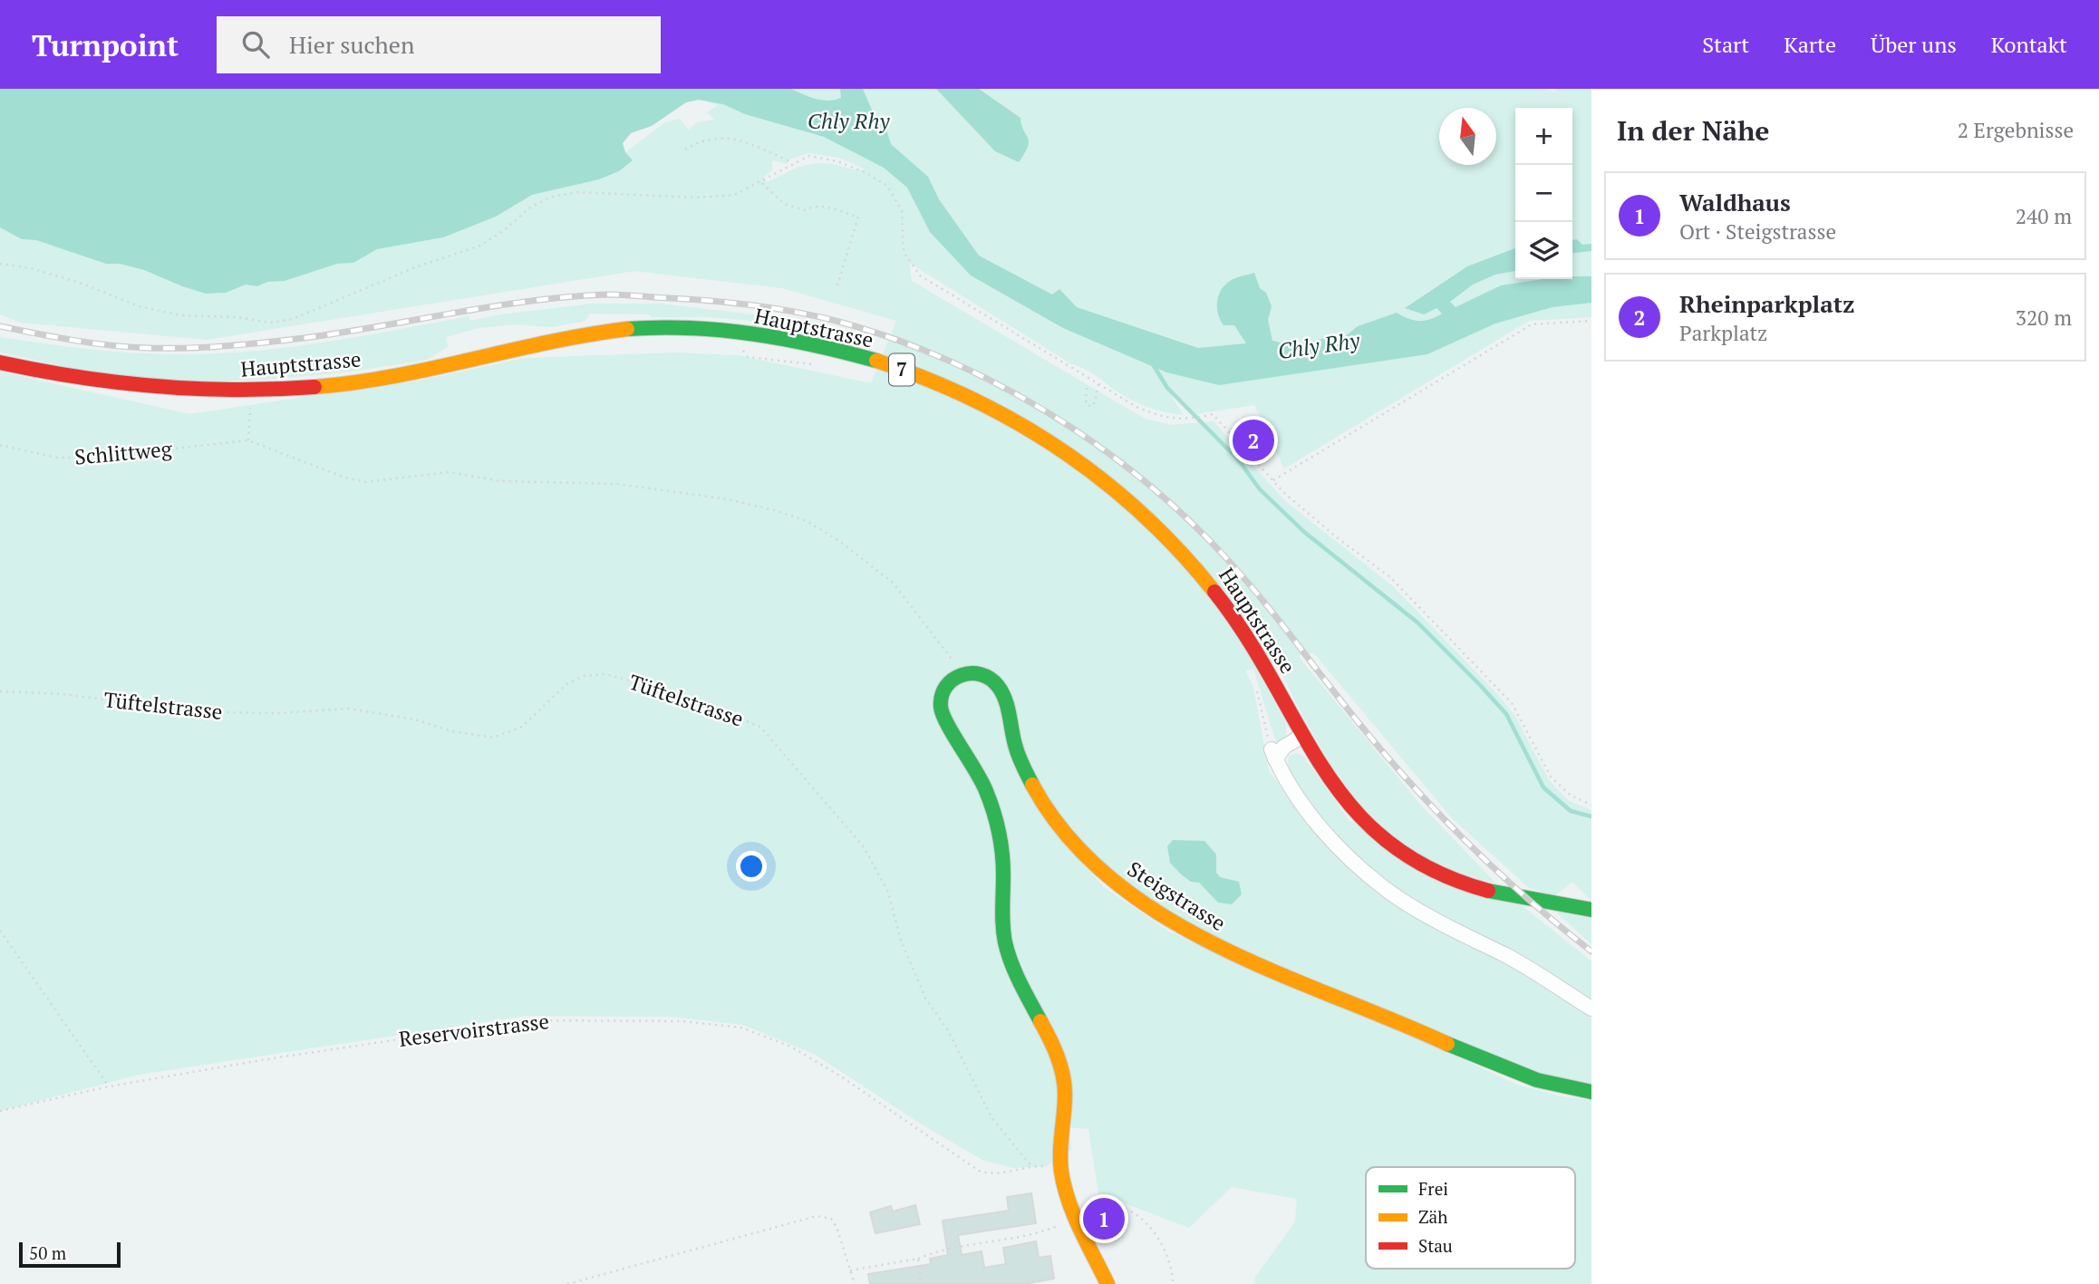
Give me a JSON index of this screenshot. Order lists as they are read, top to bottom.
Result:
{
  "streets": {
    "main road": ["Hauptstrasse", "7", "Steigstrasse"],
    "path": ["Schlittweg", "Tüftelstrasse", "Reservoirstrasse"]
  },
  "crossings": [
    ["Tüftelstrasse", "Reservoirstrasse"]
  ],
  "water": ["Chly Rhy"],
  "legend": ["Frei", "Zäh", "Stau"],
  "scale_bar": "50 m",
  "north": "top",
  "page": {
    "header": "Turnpoint",
    "search": "Hier suchen",
    "nav": [
      "Start",
      "Karte",
      "Über uns",
      "Kontakt"
    ],
    "heading": ["In der Nähe", "2 Ergebnisse"],
    "map_buttons": ["+", "−"],
    "list": [
      {
        "mark": "1",
        "name": "Waldhaus",
        "note": "Ort · Steigstrasse",
        "value": "240 m"
      },
      {
        "mark": "2",
        "name": "Rheinparkplatz",
        "note": "Parkplatz",
        "value": "320 m"
      }
    ],
    "pins": ["2", "1"],
    "scale": "50 m"
  }
}
